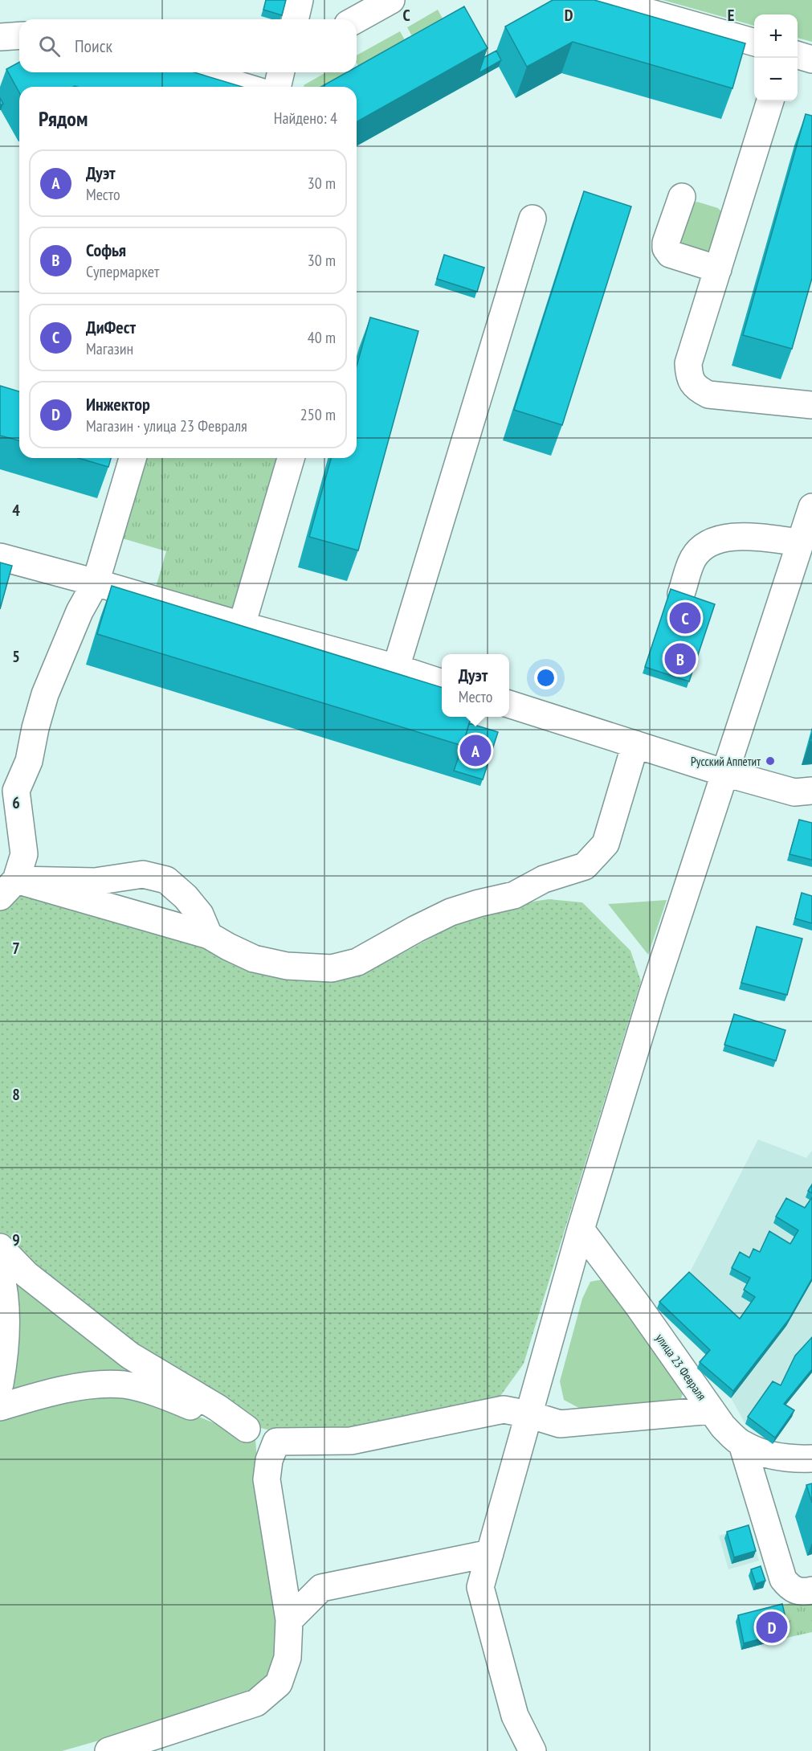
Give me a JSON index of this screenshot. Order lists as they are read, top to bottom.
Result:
{
  "streets": {
    "street": ["улица 23 Февраля"]
  },
  "places": ["Русский Аппетит"],
  "page": {
    "map_buttons": ["+", "−"],
    "search": "Поиск",
    "heading": ["Рядом", "Найдено: 4"],
    "list": [
      {
        "mark": "A",
        "name": "Дуэт",
        "note": "Место",
        "value": "30 m"
      },
      {
        "mark": "B",
        "name": "Софья",
        "note": "Супермаркет",
        "value": "30 m"
      },
      {
        "mark": "C",
        "name": "ДиФест",
        "note": "Магазин",
        "value": "40 m"
      },
      {
        "mark": "D",
        "name": "Инжектор",
        "note": "Магазин · улица 23 Февраля",
        "value": "250 m"
      }
    ],
    "pins": [
      "C",
      "B",
      "A",
      "D"
    ],
    "popup": ["Дуэт", "Место"]
  },
  "grid": {
    "columns": ["C", "D", "E"],
    "rows": [
      "4",
      "5",
      "6",
      "7",
      "8",
      "9"
    ]
  }
}
